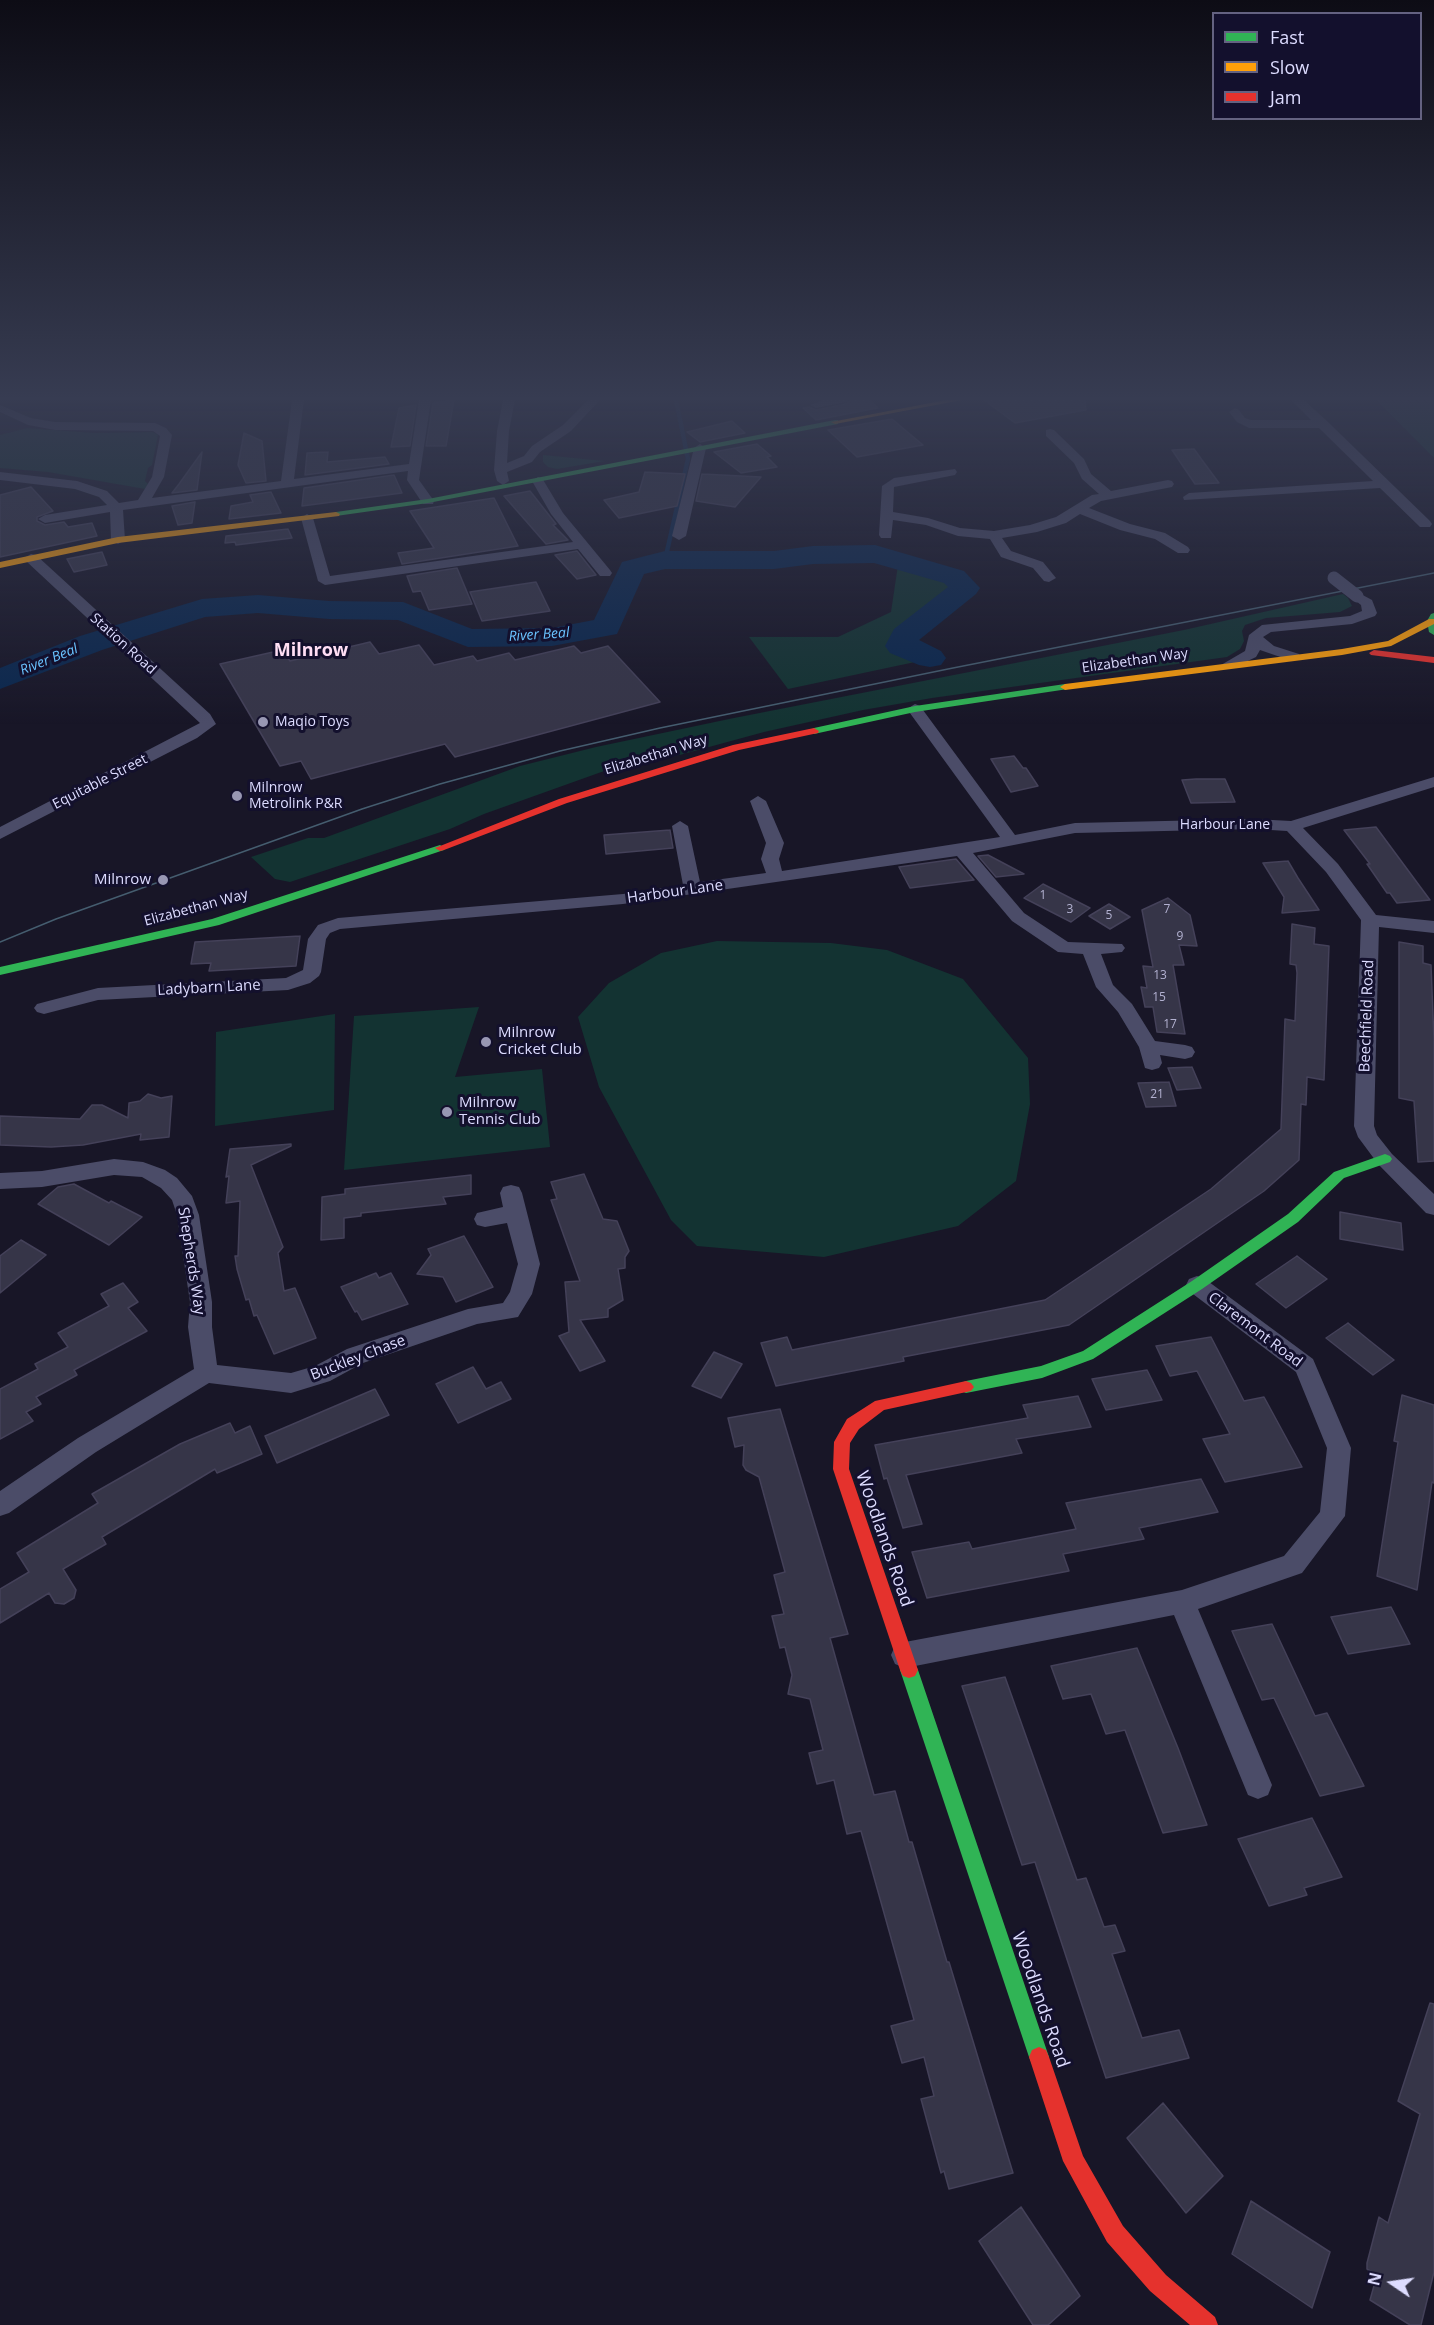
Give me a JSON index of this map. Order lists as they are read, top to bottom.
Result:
{
  "streets": {
    "street": [
      "Station Road",
      "Elizabethan Way",
      "Equitable Street",
      "Harbour Lane",
      "Ladybarn Lane",
      "Beechfield Road",
      "Shepherds Way",
      "Claremont Road",
      "Buckley Chase",
      "Woodlands Road"
    ]
  },
  "crossings": [
    ["Station Road", "Equitable Street"],
    ["Harbour Lane", "Ladybarn Lane"],
    ["Beechfield Road", "Woodlands Road"],
    ["Shepherds Way", "Buckley Chase"],
    ["Claremont Road", "Woodlands Road"]
  ],
  "districts": ["Milnrow"],
  "water": ["River Beal"],
  "places": [
    "Maqio Toys",
    "Milnrow Metrolink P&R",
    "Milnrow",
    "Milnrow Cricket Club",
    "Milnrow Tennis Club"
  ],
  "house_numbers": [
    "1",
    "3",
    "7",
    "5",
    "9",
    "13",
    "15",
    "17",
    "21"
  ],
  "legend": ["Fast", "Slow", "Jam"],
  "north": "left"
}
